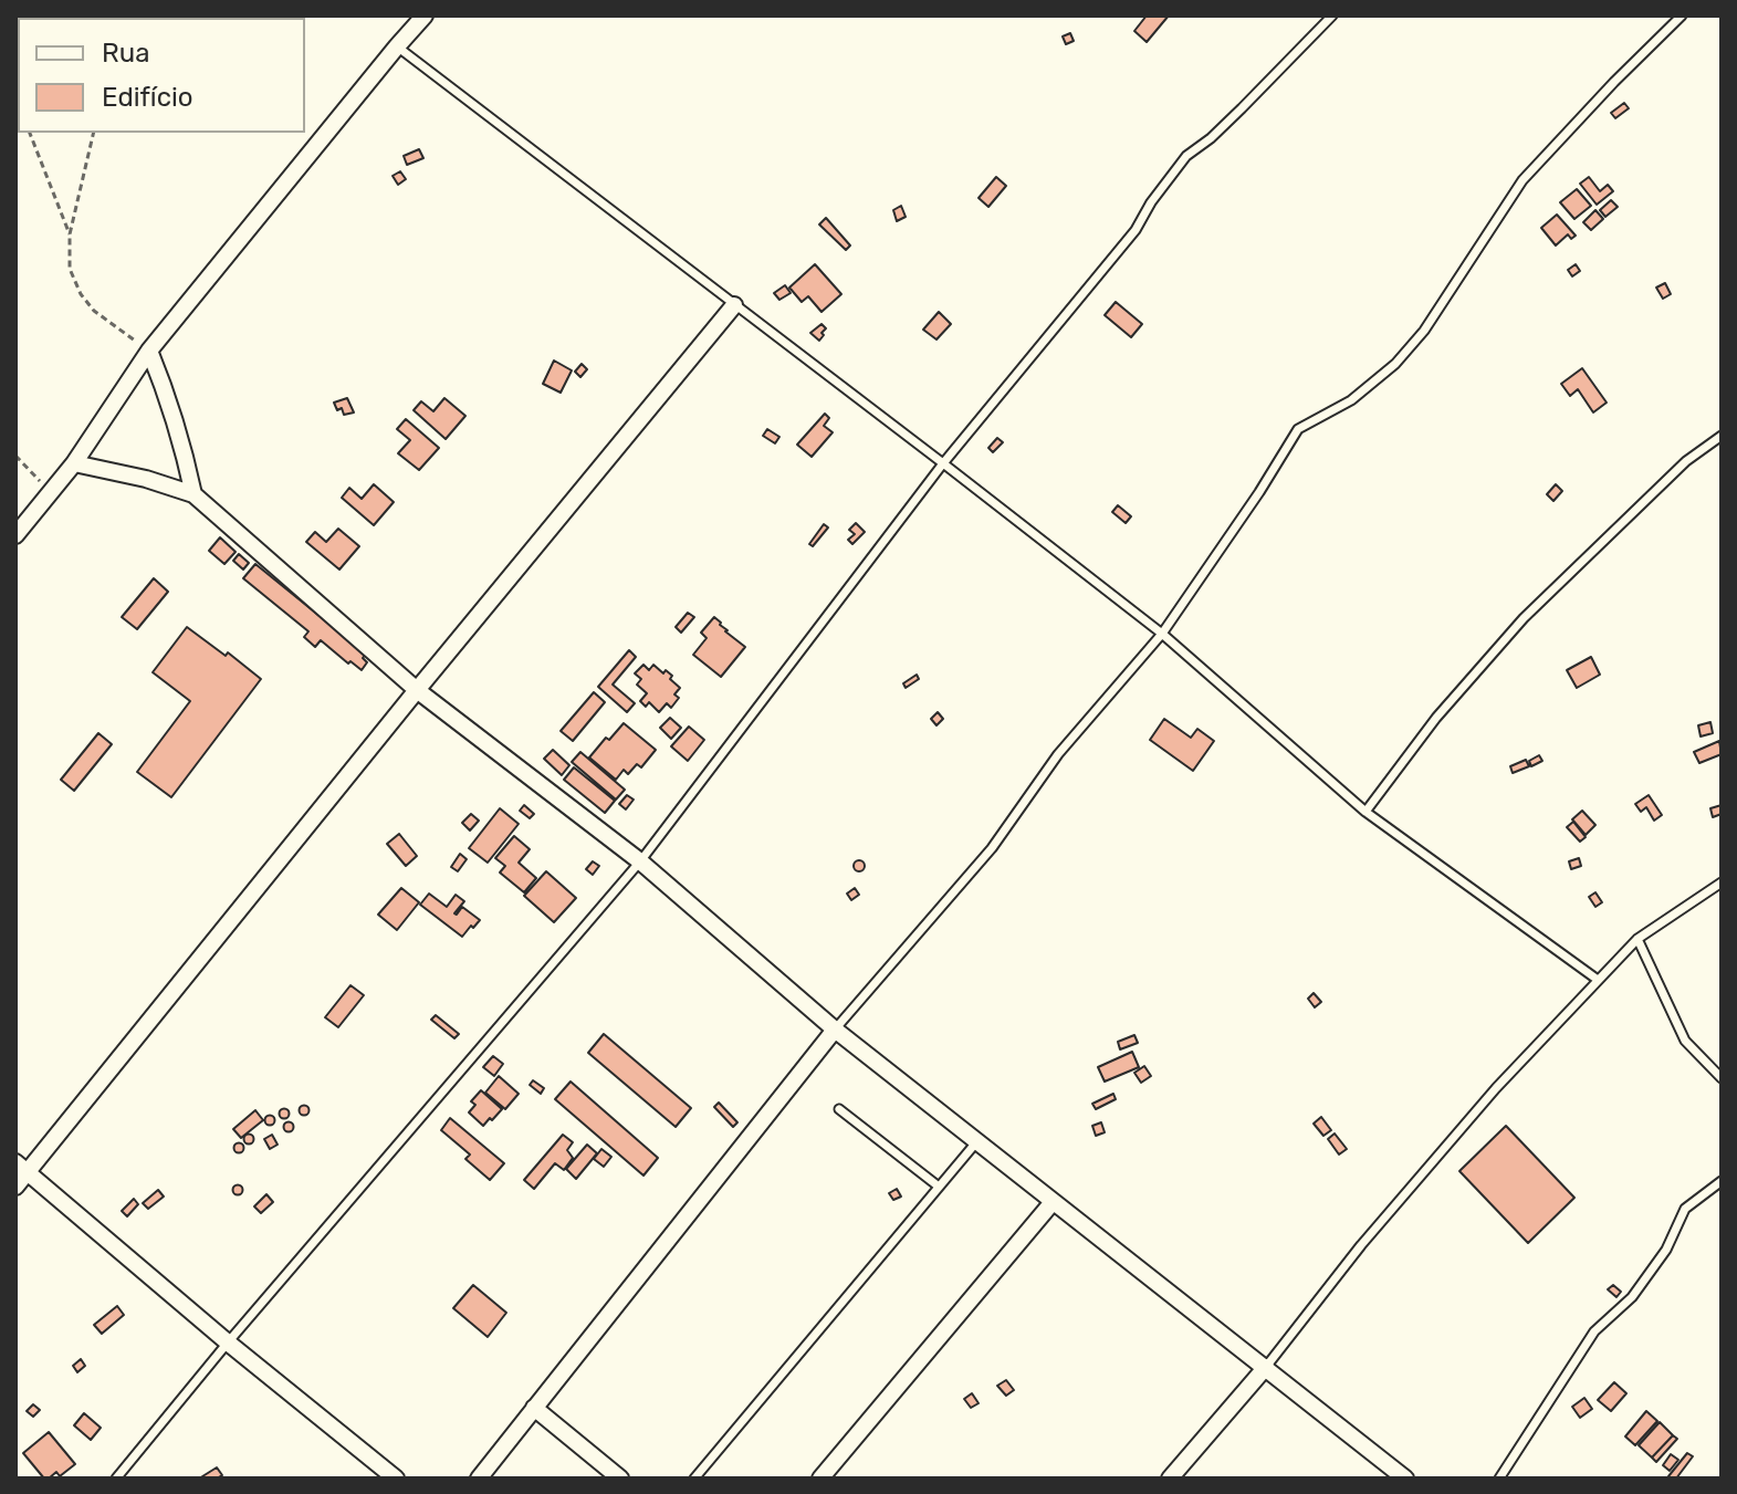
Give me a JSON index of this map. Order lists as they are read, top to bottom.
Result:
{
  "legend": ["Rua", "Edifício"]
}
